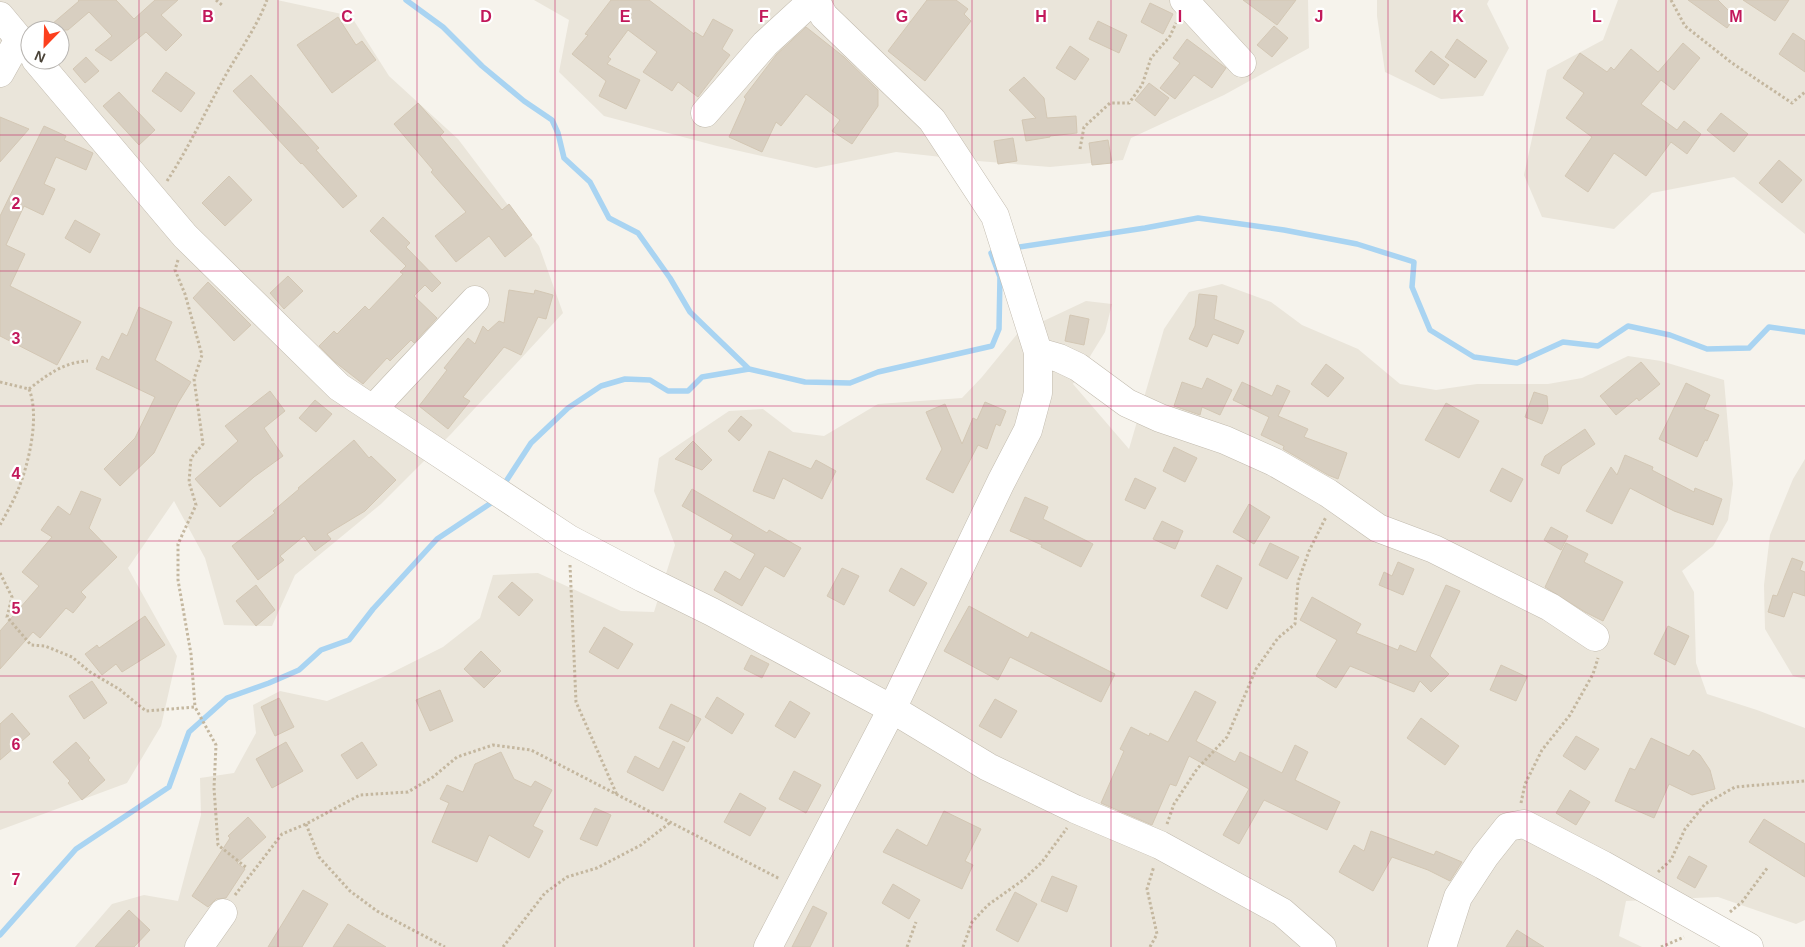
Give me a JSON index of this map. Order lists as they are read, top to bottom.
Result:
{
  "north": "bottom left",
  "grid": {
    "columns": [
      "B",
      "C",
      "D",
      "E",
      "F",
      "G",
      "H",
      "I",
      "J",
      "K",
      "L",
      "M"
    ],
    "rows": [
      "2",
      "3",
      "4",
      "5",
      "6",
      "7"
    ]
  }
}
